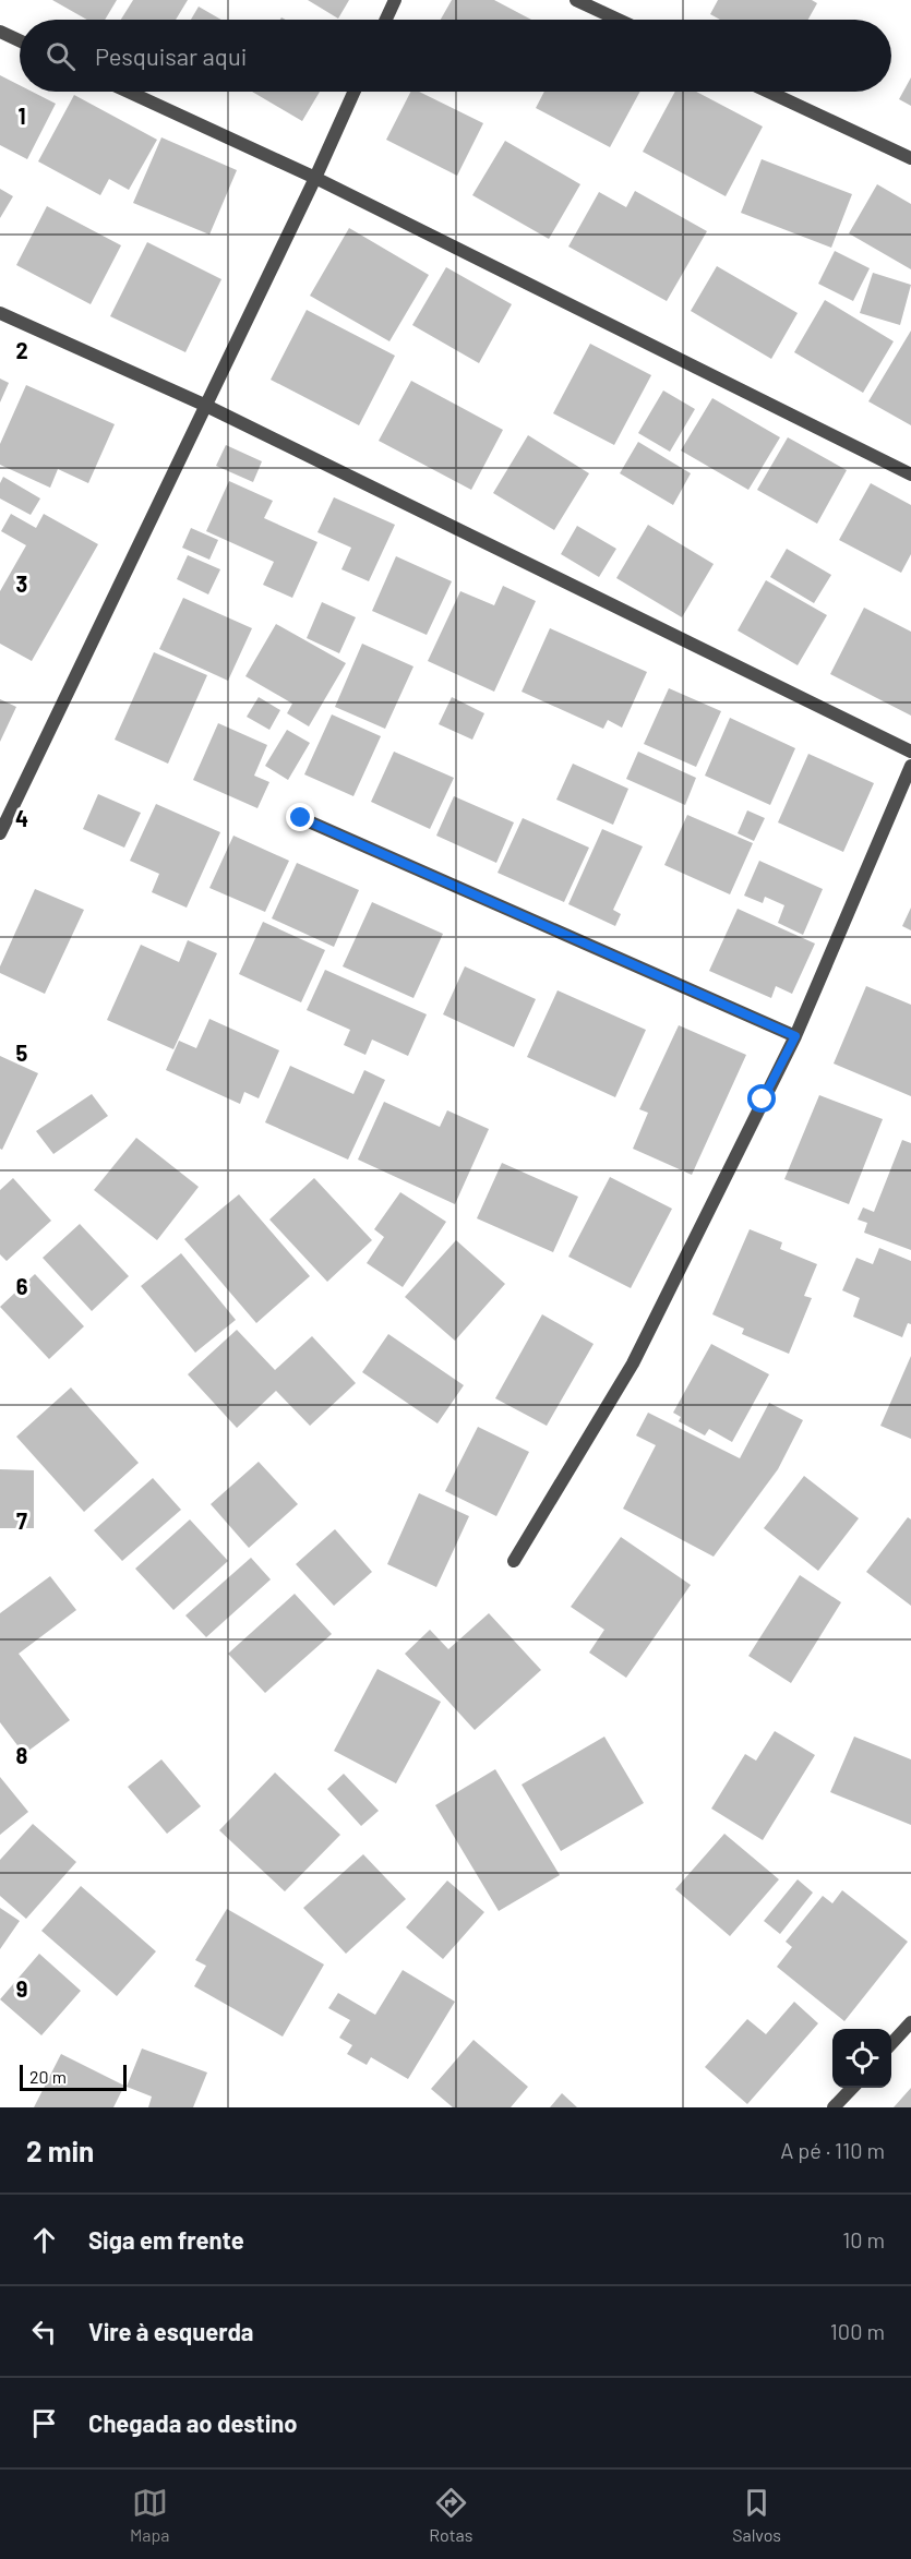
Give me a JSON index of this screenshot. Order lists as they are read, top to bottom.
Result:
{
  "scale_bar": "20 m",
  "page": {
    "search": "Pesquisar aqui",
    "scale": "20 m",
    "heading": ["2 min", "A pé · 110 m"],
    "list": [
      ["Siga em frente", "10 m"],
      ["Vire à esquerda", "100 m"],
      "Chegada ao destino"
    ],
    "nav": ["Mapa", "Rotas", "Salvos"]
  },
  "grid": {
    "rows": [
      "1",
      "2",
      "3",
      "4",
      "5",
      "6",
      "7",
      "8",
      "9"
    ]
  }
}
